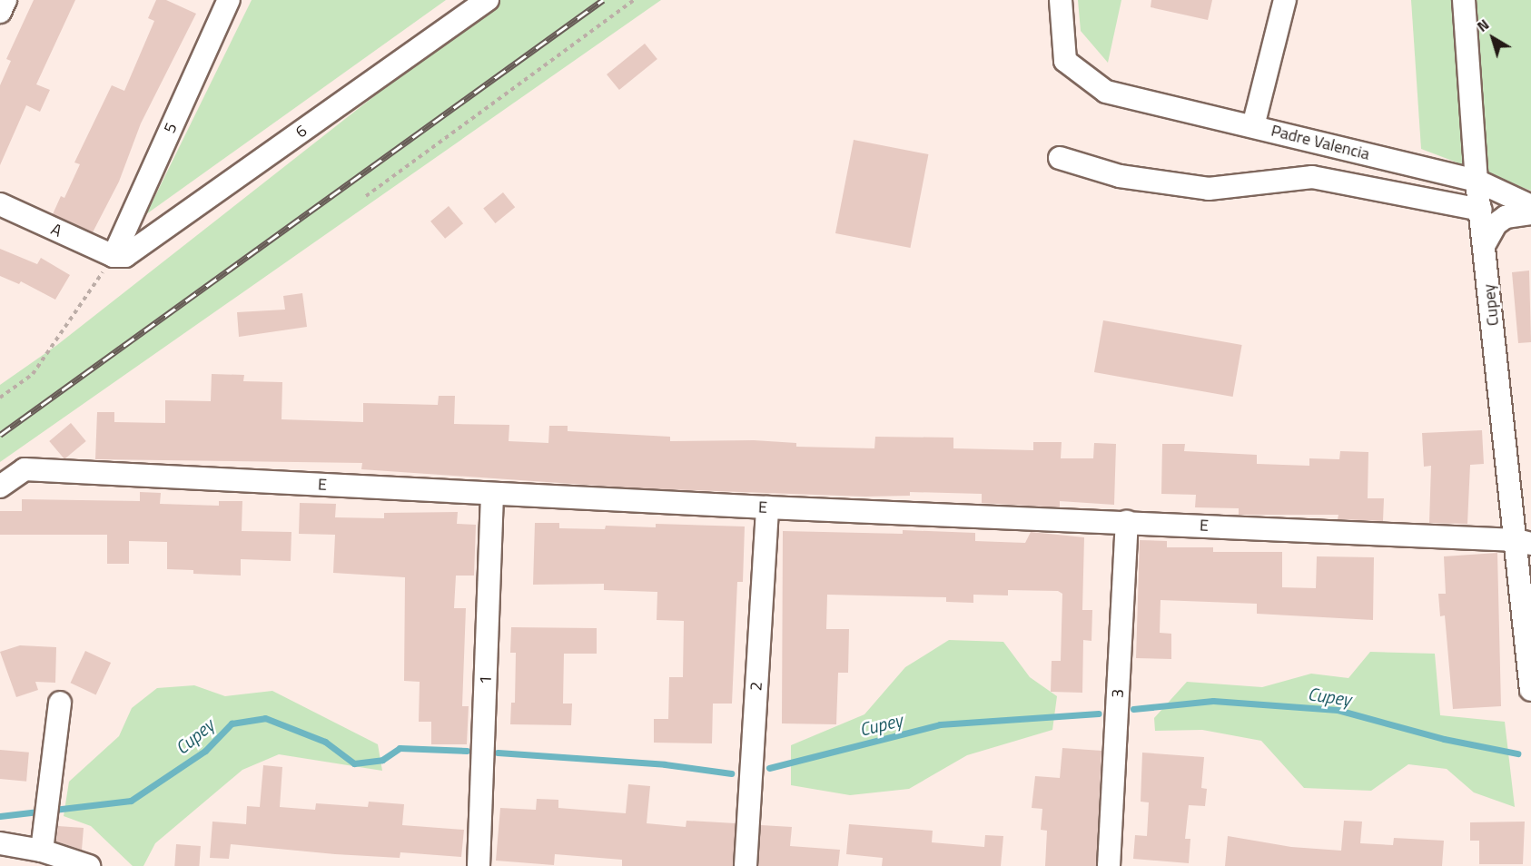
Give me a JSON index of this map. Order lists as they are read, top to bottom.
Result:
{
  "streets": {
    "street": [
      "5",
      "6",
      "Padre Valencia",
      "A",
      "Cupey",
      "E",
      "1",
      "2",
      "3"
    ]
  },
  "crossings": [
    ["5", "6"],
    ["5", "A"],
    ["6", "A"],
    ["Padre Valencia", "Cupey"],
    ["Cupey", "E"],
    ["E", "1"],
    ["E", "2"],
    ["E", "3"]
  ],
  "water": ["Cupey"],
  "north": "top left"
}
